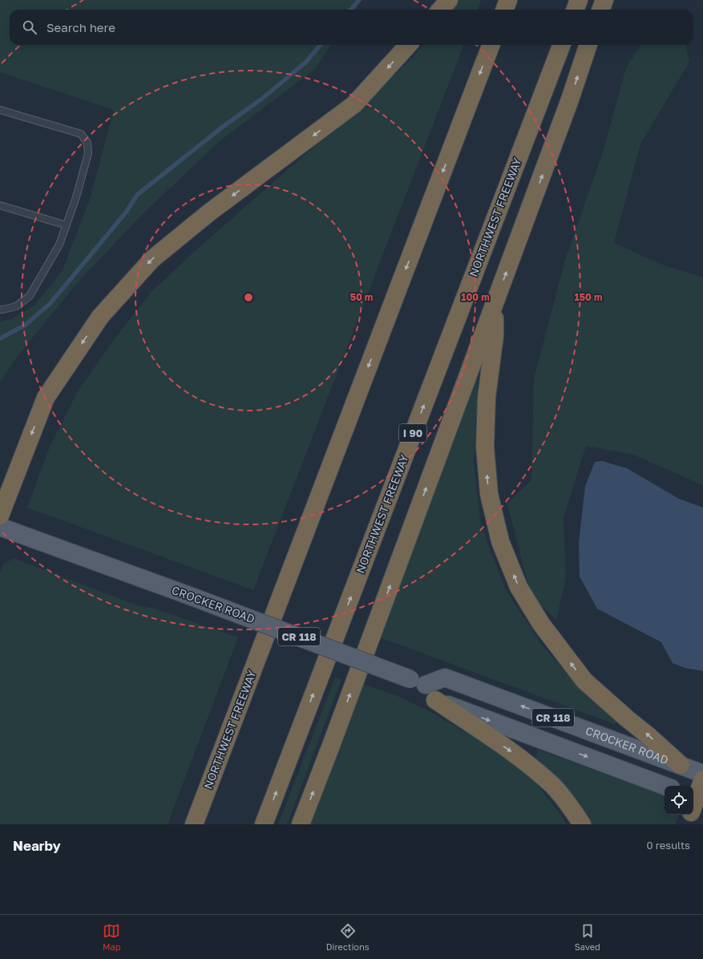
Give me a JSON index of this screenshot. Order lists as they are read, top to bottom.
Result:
{
  "streets": {
    "highway": ["NORTHWEST FREEWAY", "I 90"],
    "main road": ["CROCKER ROAD", "CR 118"]
  },
  "page": {
    "search": "Search here",
    "heading": ["Nearby", "0 results"],
    "nav": ["Map", "Directions", "Saved"]
  },
  "rings": ["50 m", "100 m", "150 m"]
}
